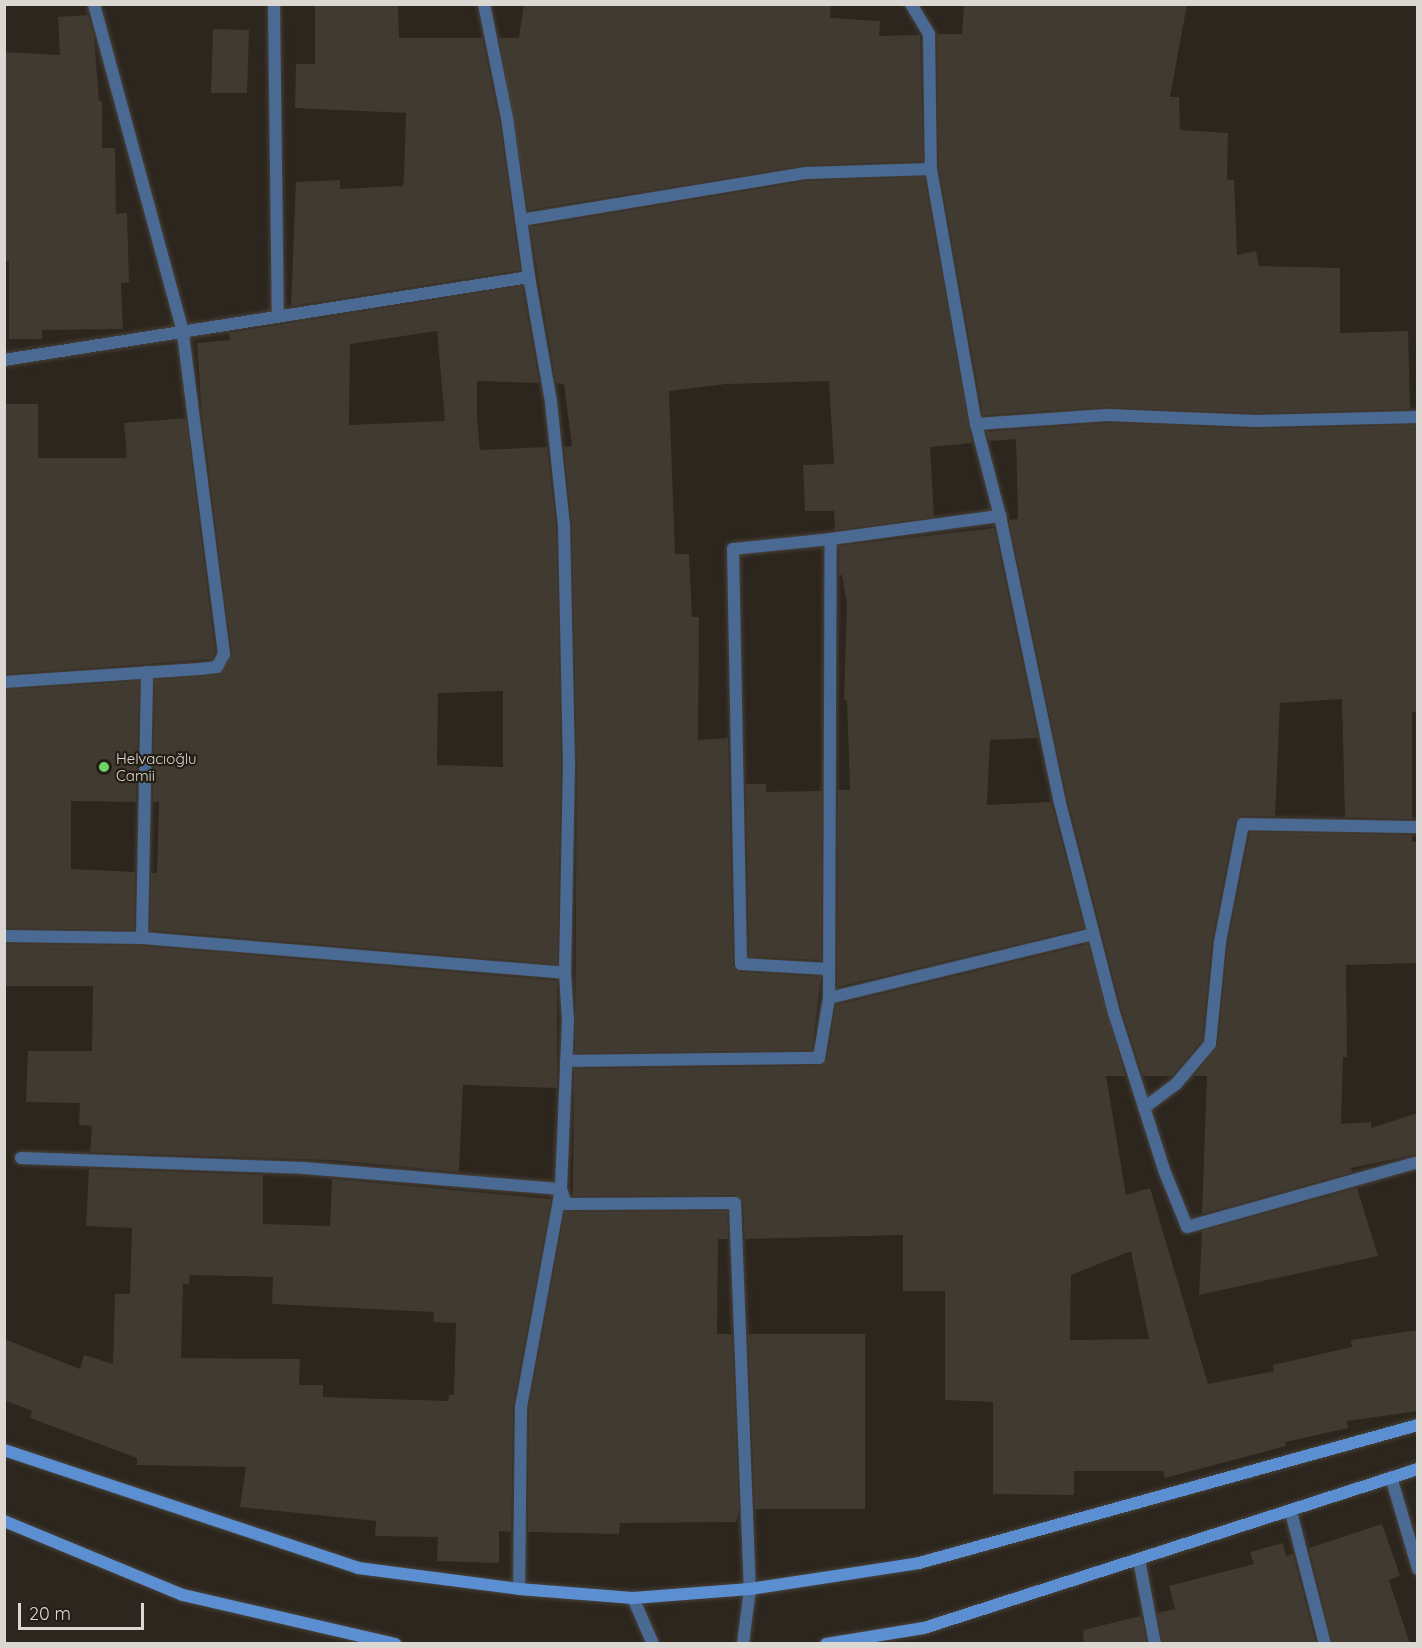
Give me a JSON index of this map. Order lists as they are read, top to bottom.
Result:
{
  "places": ["Helvacıoğlu Camii"],
  "scale_bar": "20 m"
}
